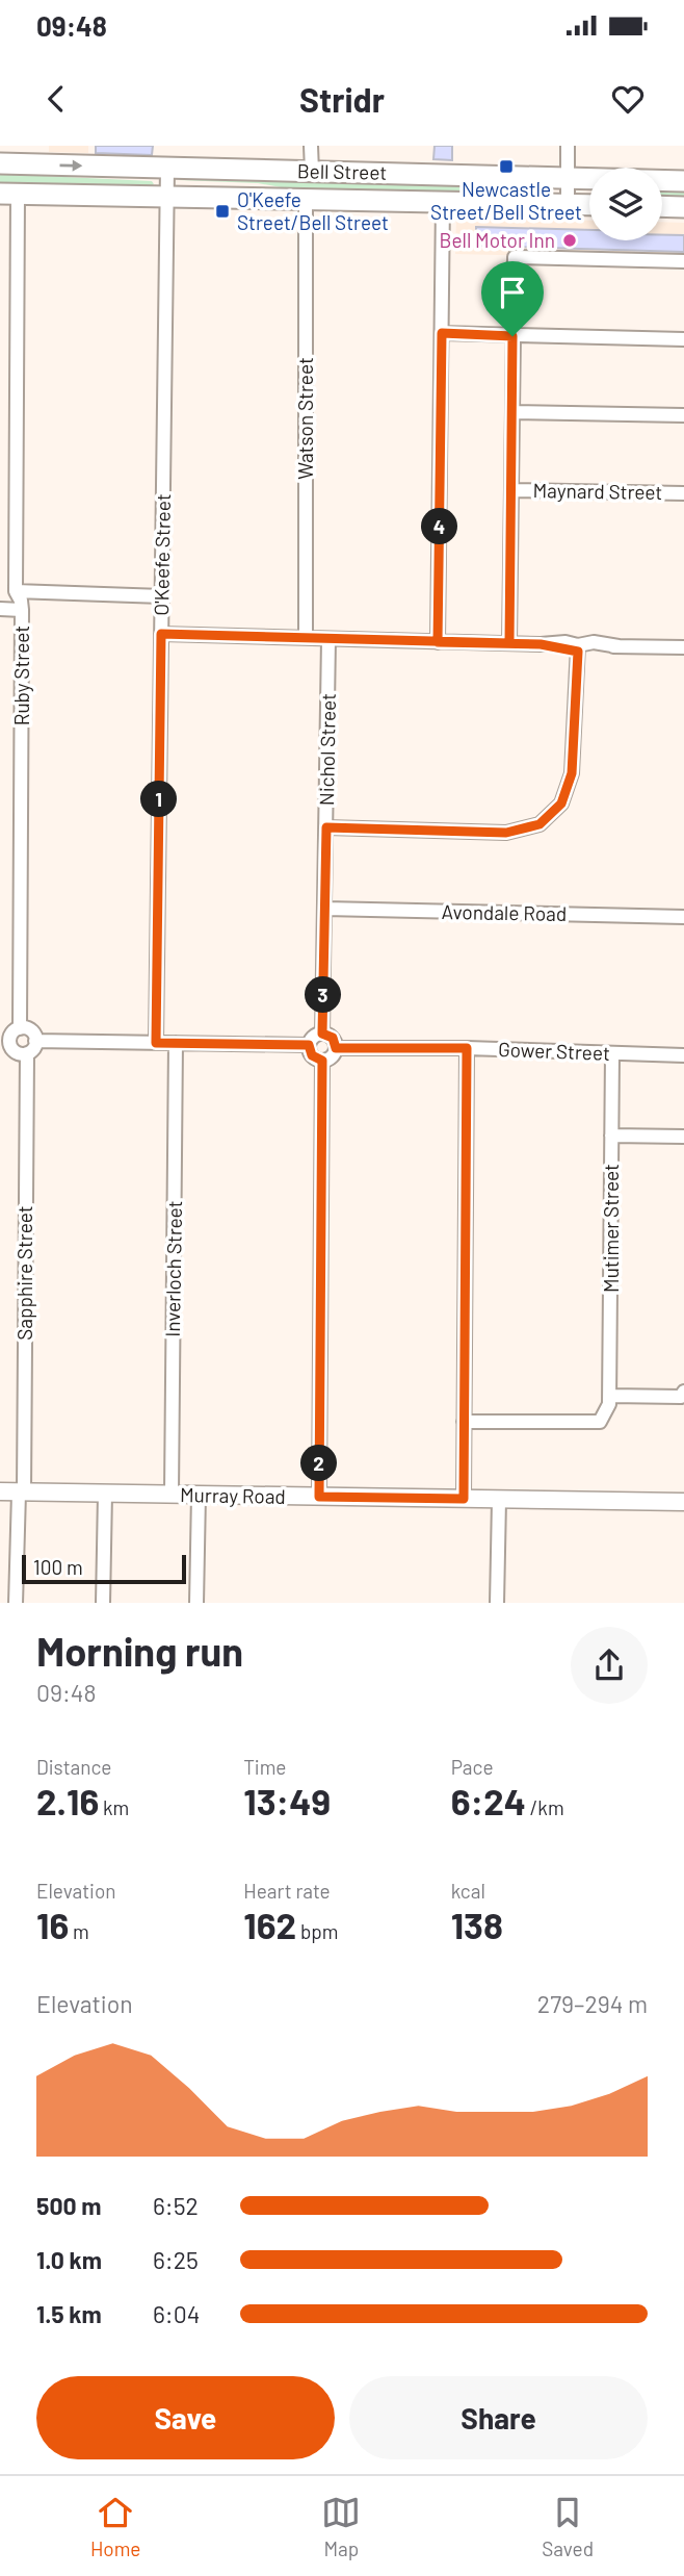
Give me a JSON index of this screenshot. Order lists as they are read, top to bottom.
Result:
{
  "streets": {
    "highway": ["Bell Street"],
    "main road": ["Murray Road"],
    "street": [
      "Watson Street",
      "Maynard Street",
      "O'Keefe Street",
      "Ruby Street",
      "Nichol Street",
      "Avondale Road",
      "Gower Street",
      "Mutimer Street",
      "Inverloch Street",
      "Sapphire Street"
    ]
  },
  "crossings": [
    ["Bell Street", "Watson Street"],
    ["Bell Street", "O'Keefe Street"],
    ["Bell Street", "Ruby Street"],
    ["Ruby Street", "Sapphire Street"],
    ["Nichol Street", "Avondale Road"],
    ["Nichol Street", "Gower Street"],
    ["Gower Street", "Mutimer Street"],
    ["Inverloch Street", "Murray Road"],
    ["Sapphire Street", "Murray Road"]
  ],
  "places": {
    "transit": ["Newcastle Street/Bell Street", "O'Keefe Street/Bell Street"],
    "other": ["Bell Motor Inn"]
  },
  "scale_bar": "100 m",
  "page": {
    "status": "09:48",
    "header": "Stridr",
    "pins": [
      "4",
      "1",
      "3",
      "2"
    ],
    "scale": "100 m",
    "heading": ["Morning run", "09:48"],
    "stats": [
      ["Distance", "2.16 km"],
      ["Time", "13:49"],
      ["Pace", "6:24 /km"],
      ["Elevation", "16 m"],
      ["Heart rate", "162 bpm"],
      ["kcal", "138"]
    ],
    "chart": ["Elevation", "279–294 m"],
    "list": [
      {
        "name": "500 m",
        "note": "6:52"
      },
      {
        "name": "1.0 km",
        "note": "6:25"
      },
      {
        "name": "1.5 km",
        "note": "6:04"
      }
    ],
    "buttons": ["Save", "Share"],
    "tabs": ["Home", "Map", "Saved"]
  }
}
